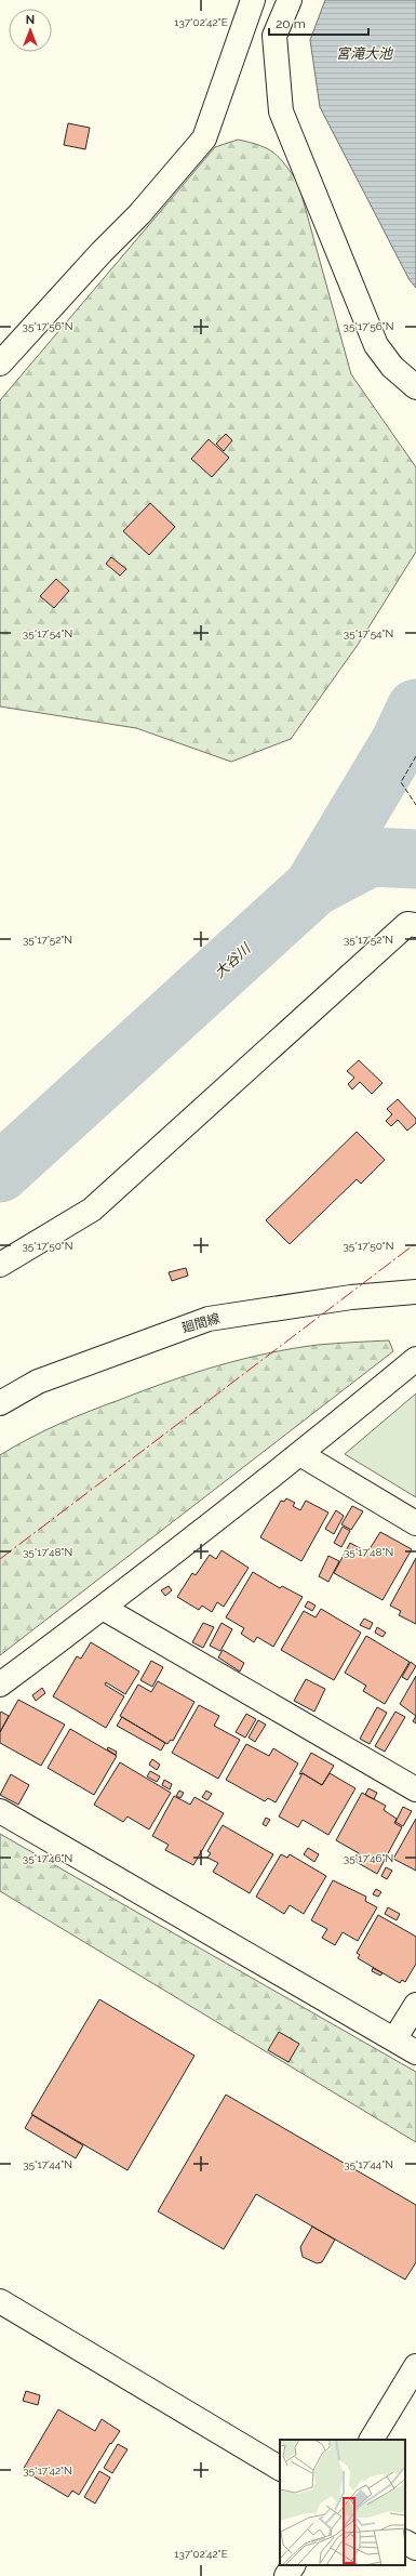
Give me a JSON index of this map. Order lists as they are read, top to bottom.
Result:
{
  "streets": {
    "street": ["廻間線"]
  },
  "water": ["宮滝大池", "大谷川"],
  "scale_bar": "20 m",
  "north": "top",
  "coordinates": [
    "137°02'42\"E",
    "35°17'56\"N",
    "35°17'54\"N",
    "35°17'52\"N",
    "35°17'50\"N",
    "35°17'48\"N",
    "35°17'46\"N",
    "35°17'44\"N",
    "35°17'42\"N"
  ]
}
